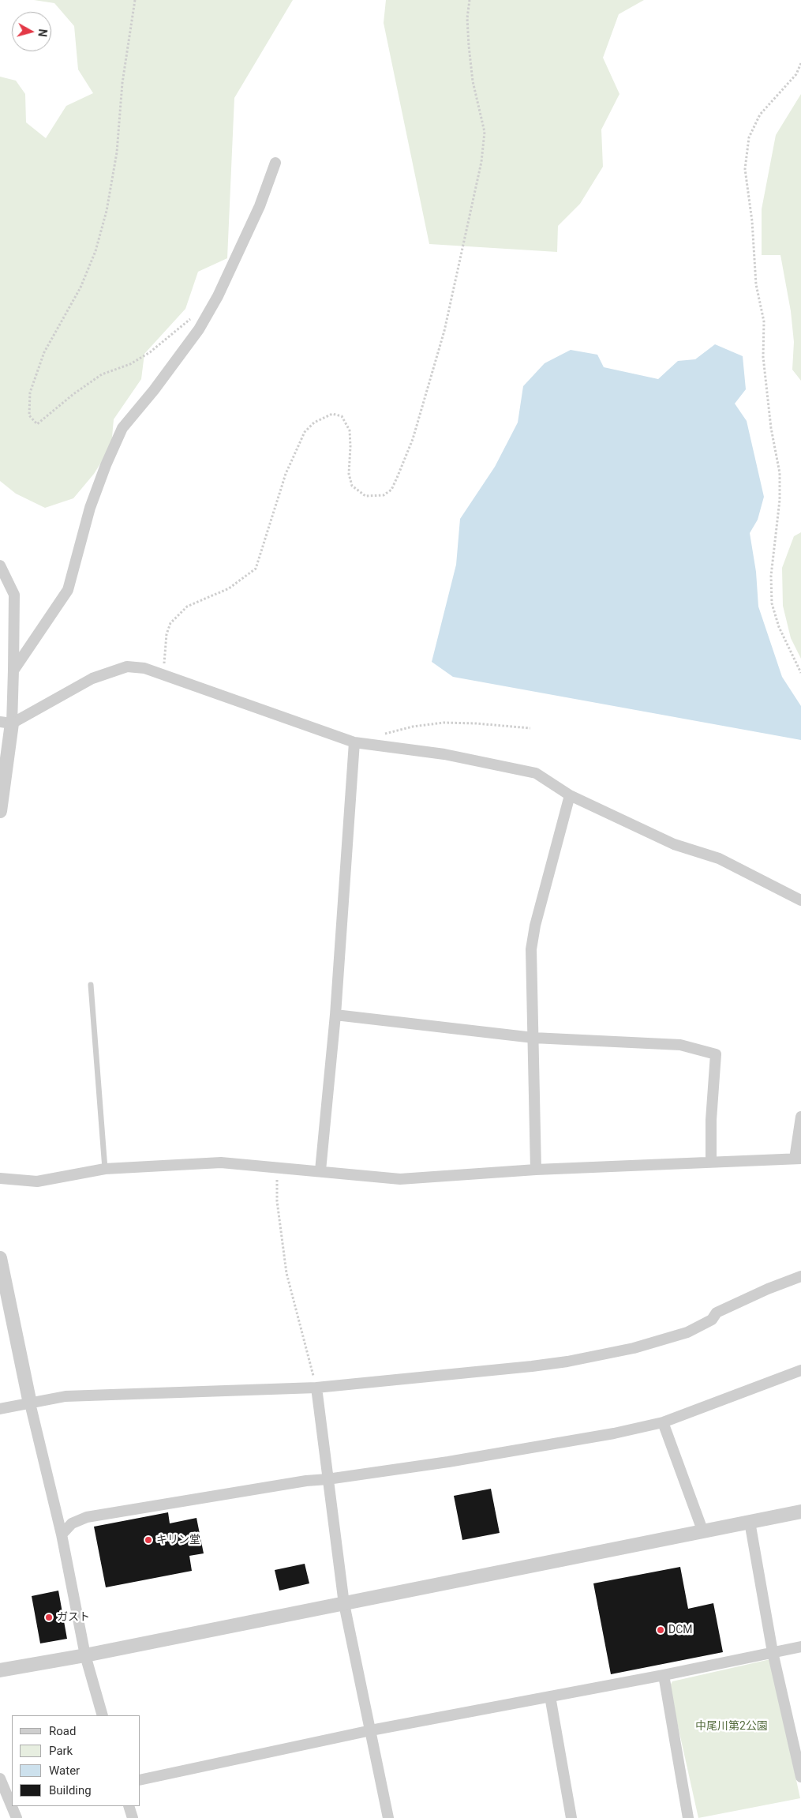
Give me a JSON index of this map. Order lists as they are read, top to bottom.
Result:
{
  "parks": ["中尾川第2公園"],
  "places": ["キリン堂", "ガスト", "DCM"],
  "legend": [
    "Road",
    "Park",
    "Water",
    "Building"
  ],
  "north": "right"
}
